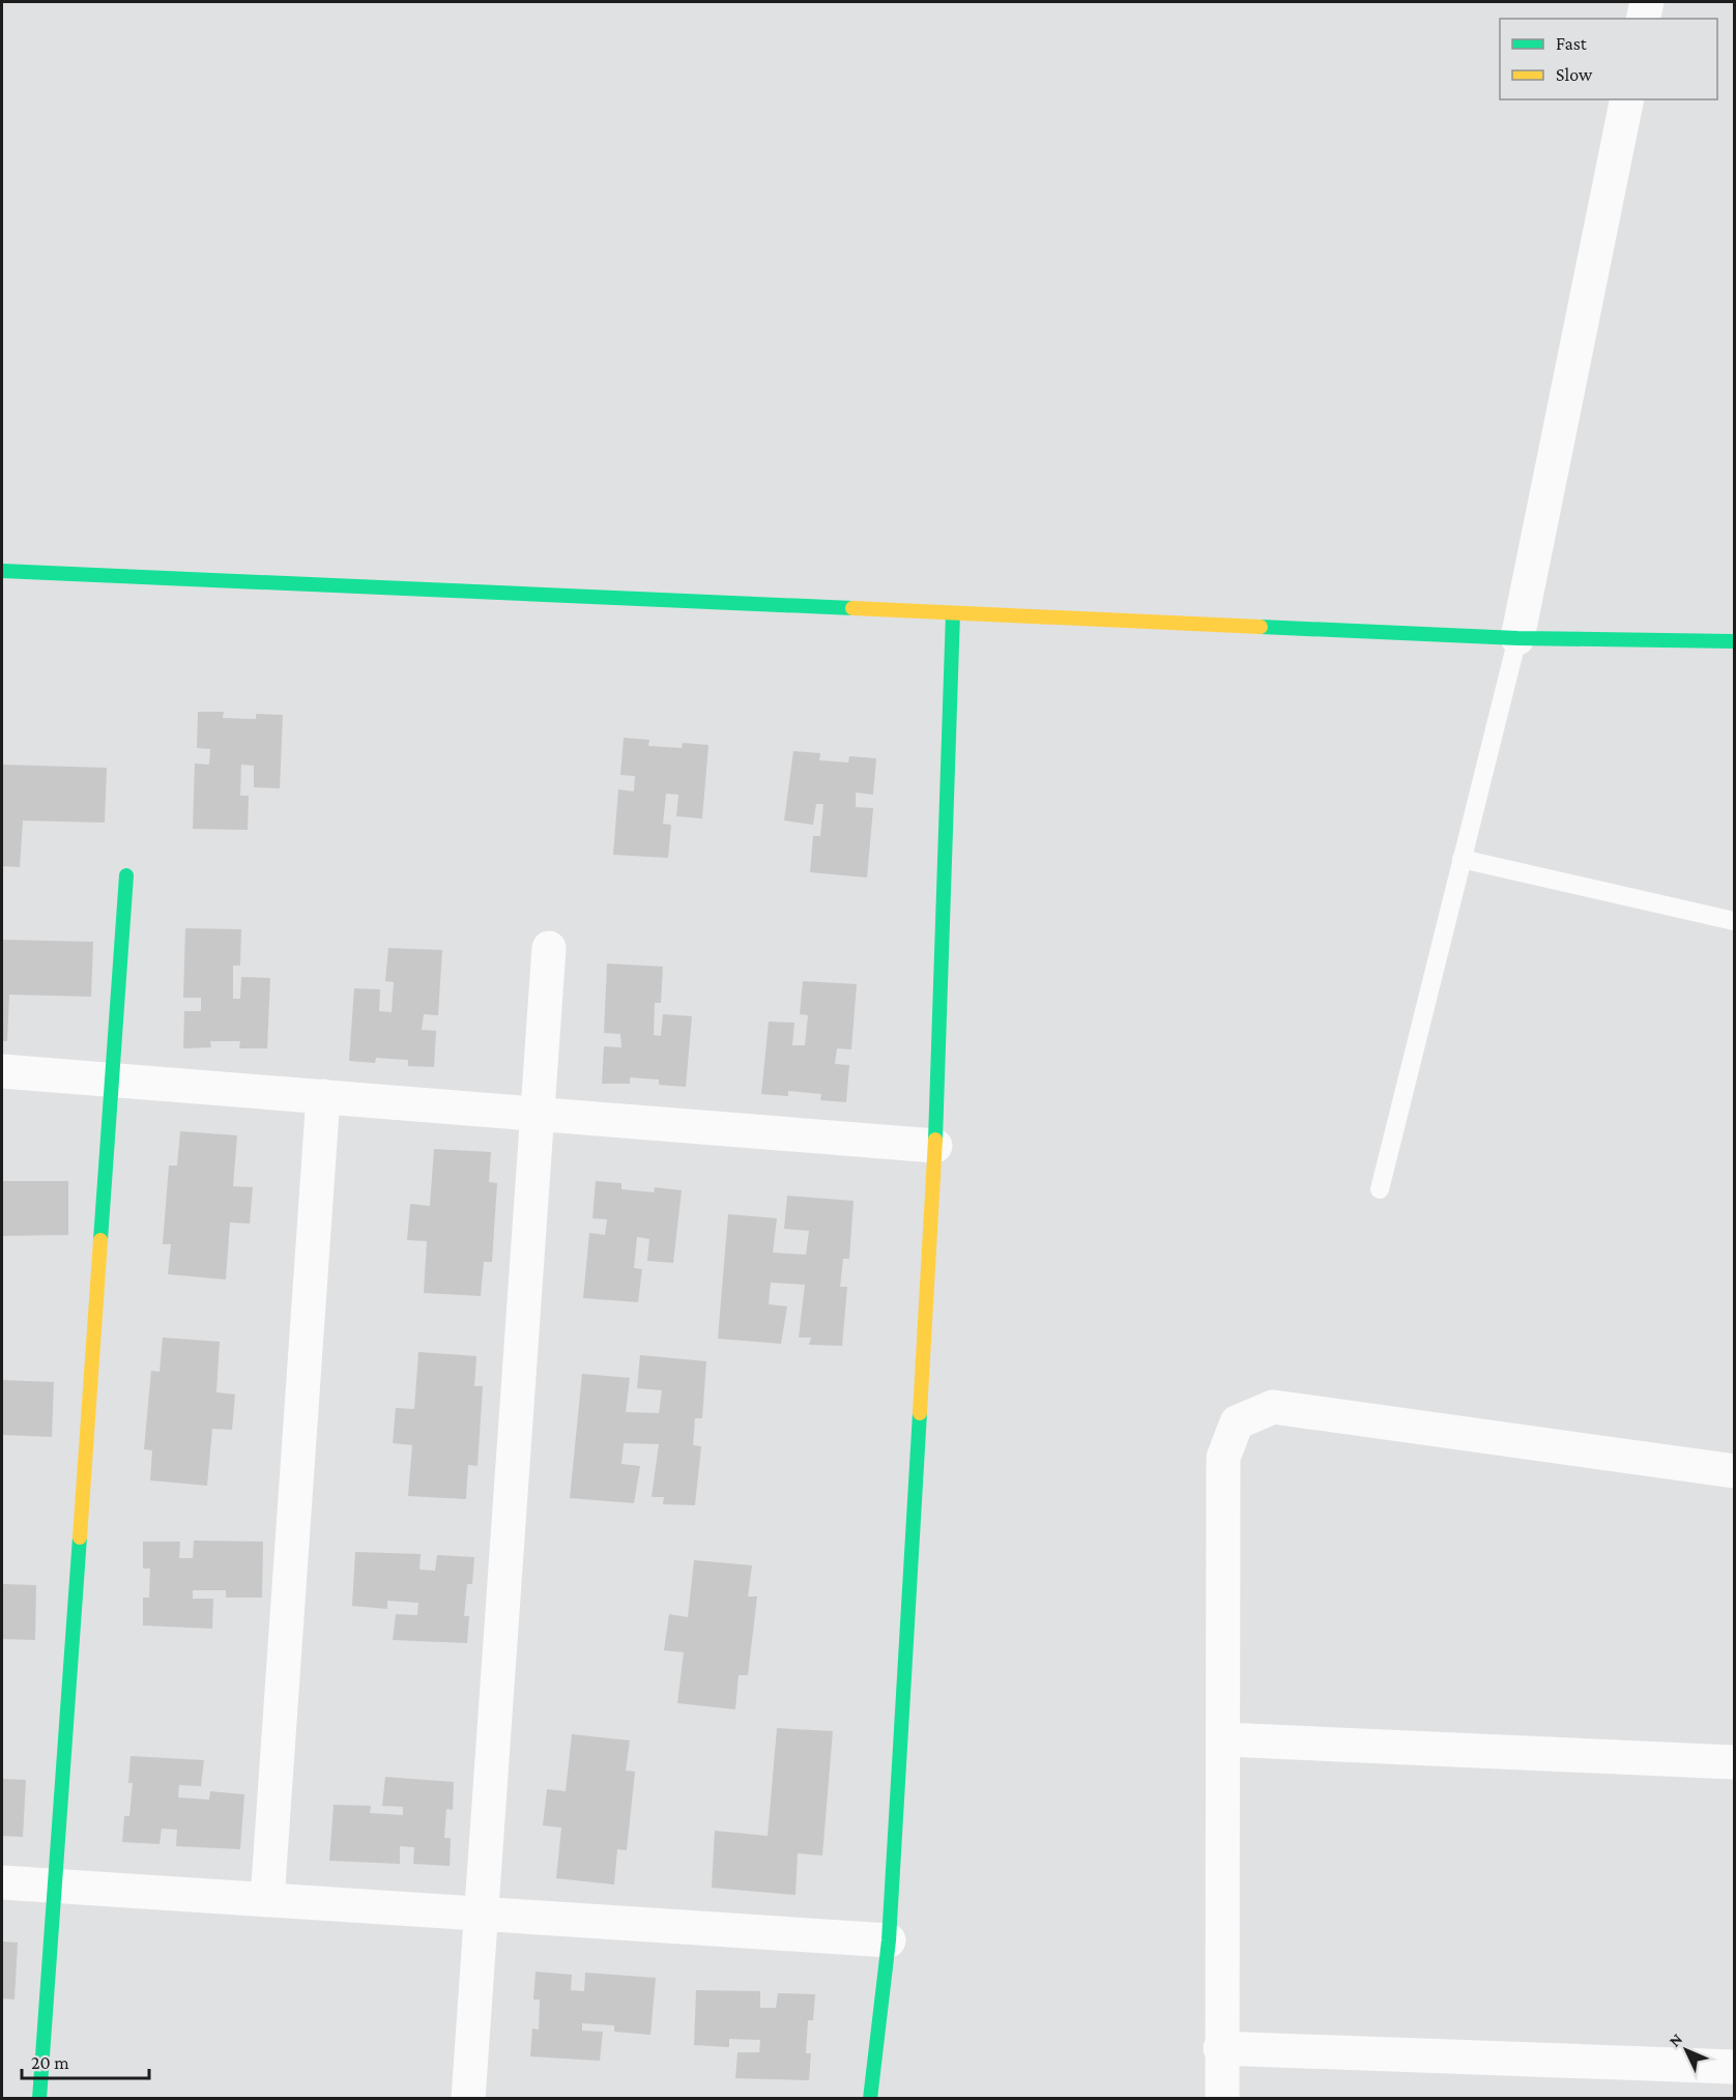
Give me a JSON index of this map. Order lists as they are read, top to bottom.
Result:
{
  "legend": ["Fast", "Slow"],
  "scale_bar": "20 m",
  "north": "top left"
}
